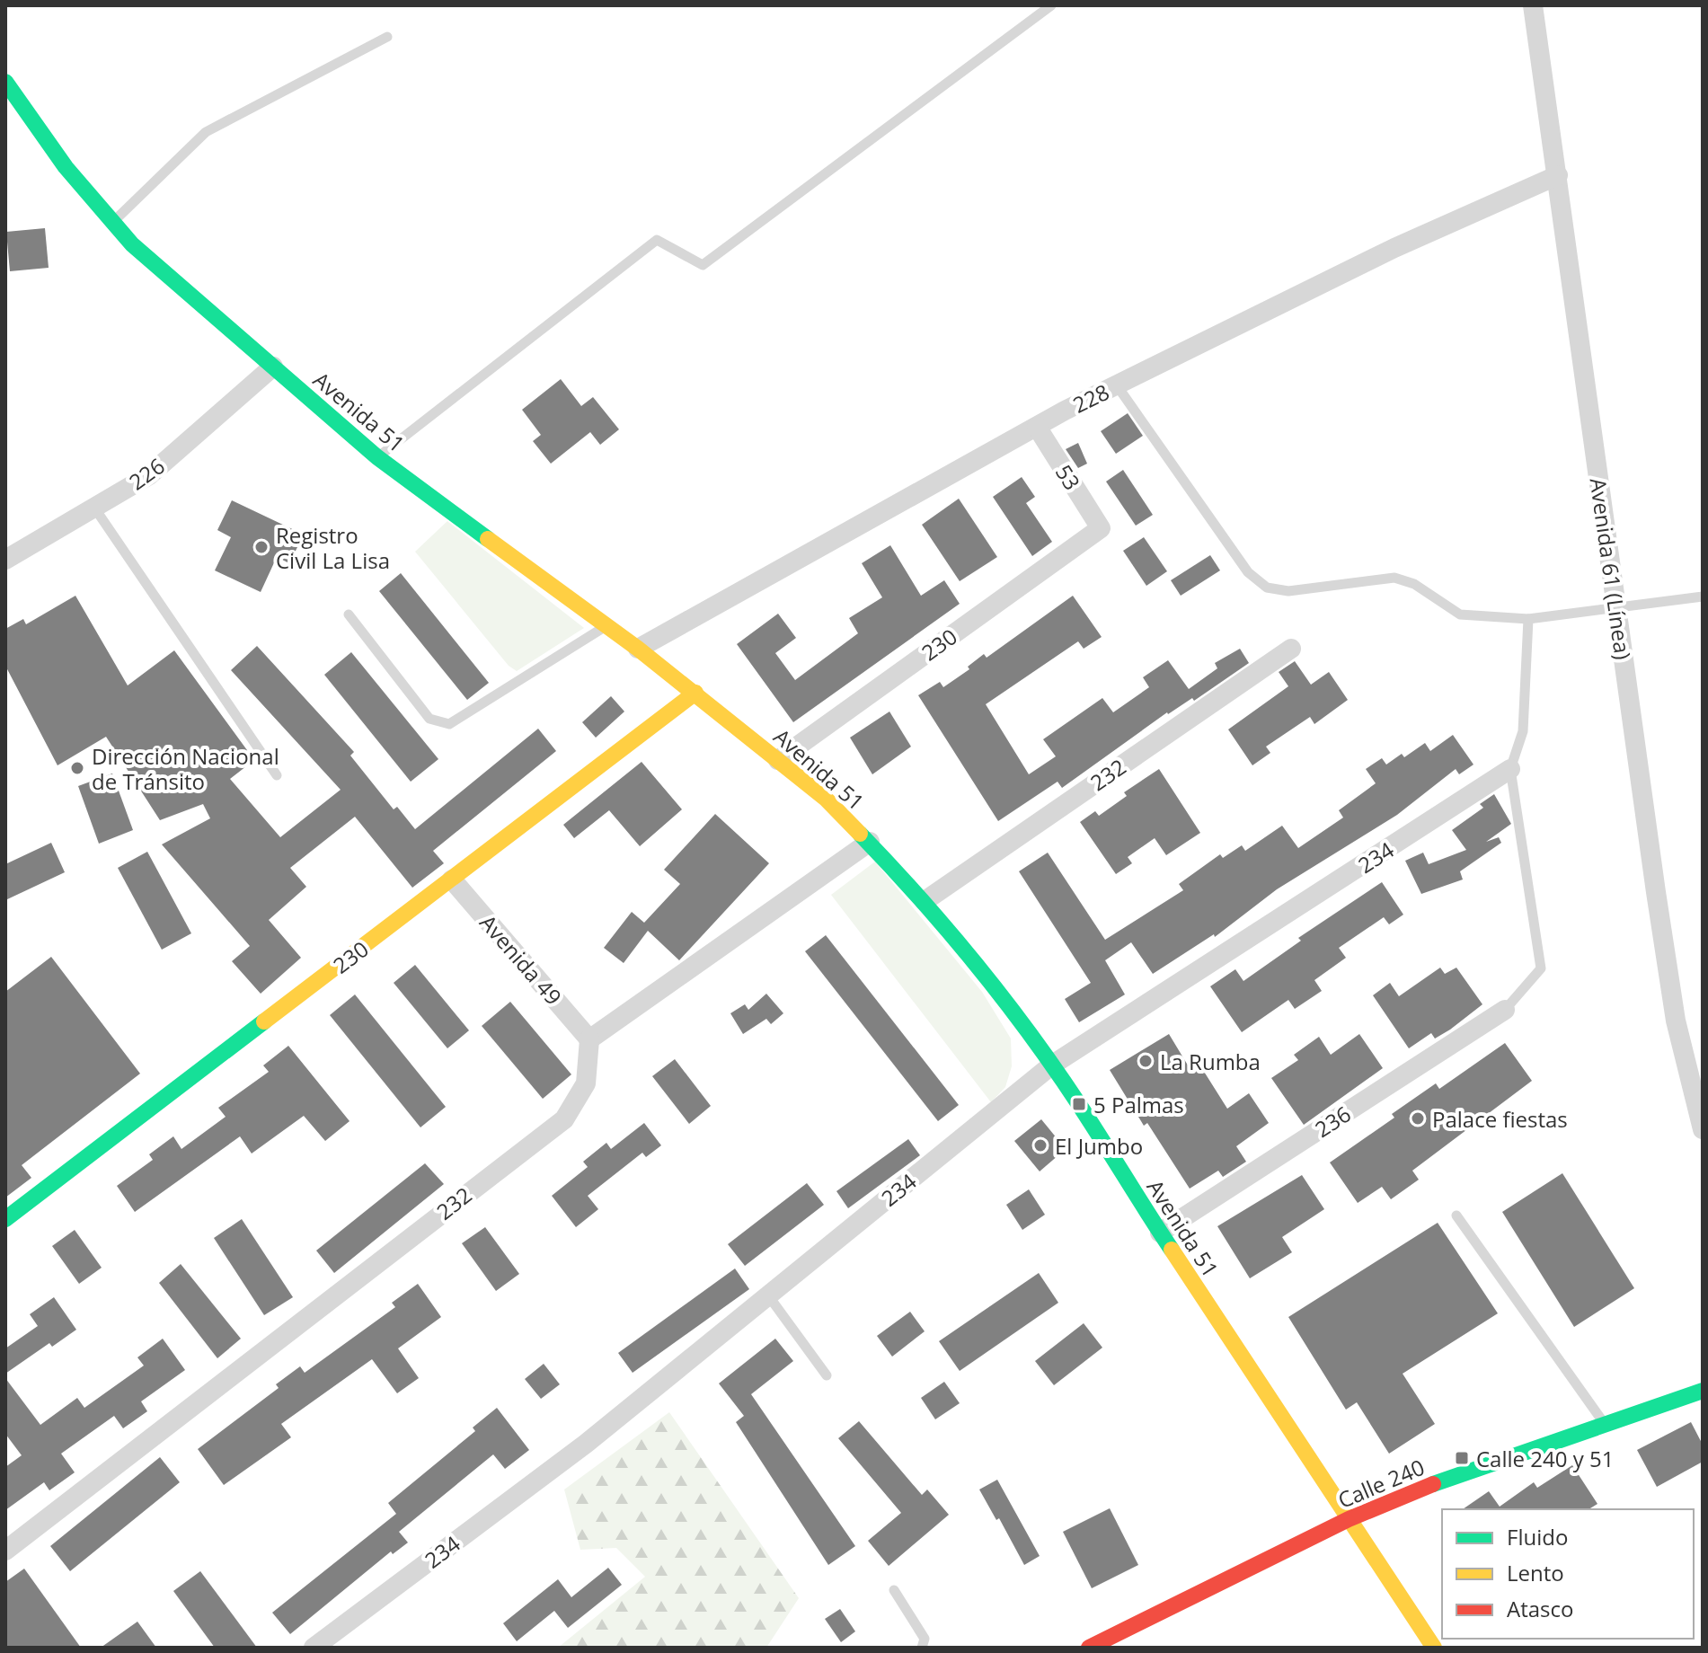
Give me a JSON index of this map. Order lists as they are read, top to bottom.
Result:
{
  "streets": {
    "main road": ["Avenida 51", "230", "Calle 240"],
    "street": [
      "228",
      "226",
      "53",
      "Avenida 61 (Línea)",
      "232",
      "234",
      "Avenida 49",
      "236"
    ]
  },
  "crossings": [
    ["228", "Avenida 51"],
    ["228", "53"],
    ["228", "Avenida 61 (Línea)"],
    ["Avenida 51", "226"],
    ["Avenida 51", "230"],
    ["Avenida 51", "232"],
    ["Avenida 51", "234"],
    ["Avenida 51", "236"],
    ["Avenida 51", "Calle 240"],
    ["53", "230"],
    ["230", "Avenida 49"],
    ["232", "Avenida 49"]
  ],
  "places": {
    "other": [
      "Registro Civil La Lisa",
      "Dirección Nacional de Tránsito",
      "La Rumba",
      "Palace fiestas",
      "El Jumbo"
    ],
    "transit": ["5 Palmas", "Calle 240 y 51"]
  },
  "legend": ["Fluido", "Lento", "Atasco"]
}
